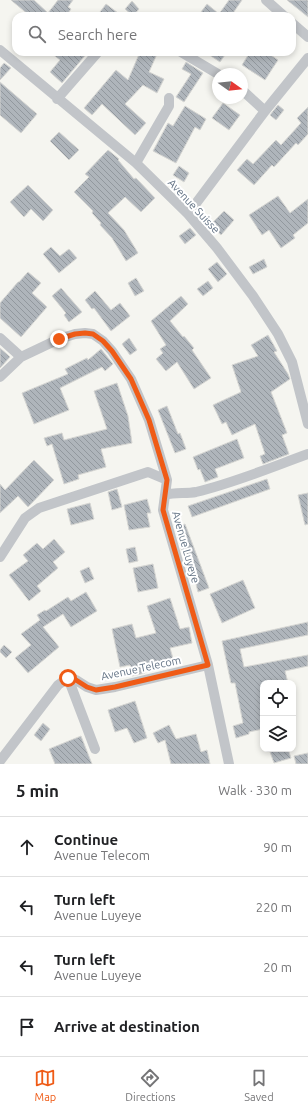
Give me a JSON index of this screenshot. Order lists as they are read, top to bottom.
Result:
{
  "streets": {
    "street": ["Avenue Suisse", "Avenue Luyeye", "Avenue Telecom"]
  },
  "crossings": [
    ["Avenue Luyeye", "Avenue Telecom"]
  ],
  "north": "right",
  "page": {
    "search": "Search here",
    "heading": ["5 min", "Walk · 330 m"],
    "list": [
      ["Continue", "Avenue Telecom", "90 m"],
      ["Turn left", "Avenue Luyeye", "220 m"],
      ["Turn left", "Avenue Luyeye", "20 m"],
      "Arrive at destination"
    ],
    "nav": ["Map", "Directions", "Saved"]
  }
}
